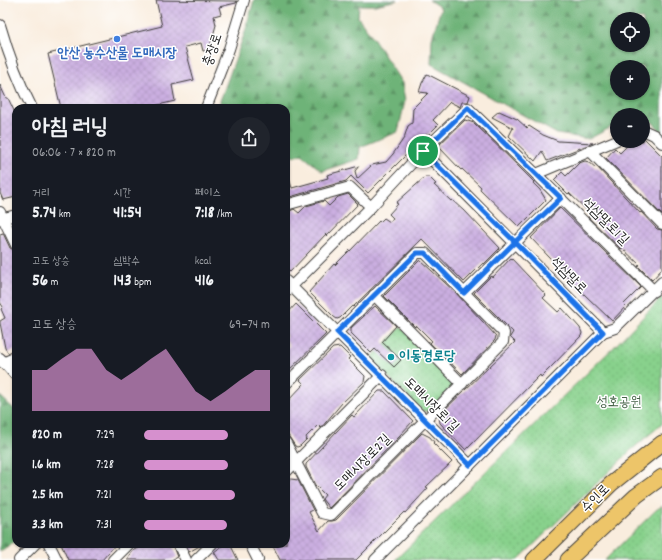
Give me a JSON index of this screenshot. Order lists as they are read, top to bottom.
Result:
{
  "streets": {
    "highway": ["수인로"],
    "street": [
      "충장로",
      "석삼말로1길",
      "석삼말로",
      "도매시장로1길",
      "도매시장로2길"
    ]
  },
  "crossings": [
    ["석삼말로1길", "석삼말로"],
    ["도매시장로1길", "도매시장로2길"]
  ],
  "parks": ["성호공원"],
  "places": ["안산 농수산물 도매시장", "이동경로당"],
  "page": {
    "map_buttons": ["+", "−"],
    "heading": ["아침 러닝", "06:06 · 7 × 820 m"],
    "stats": [
      ["거리", "5.74 km"],
      ["시간", "41:54"],
      ["페이스", "7:18 /km"],
      ["고도 상승", "56 m"],
      ["심박수", "143 bpm"],
      ["kcal", "416"]
    ],
    "chart": ["고도 상승", "69–74 m"],
    "list": [
      {
        "name": "820 m",
        "note": "7:29"
      },
      {
        "name": "1.6 km",
        "note": "7:28"
      },
      {
        "name": "2.5 km",
        "note": "7:21"
      },
      {
        "name": "3.3 km",
        "note": "7:31"
      }
    ]
  }
}
